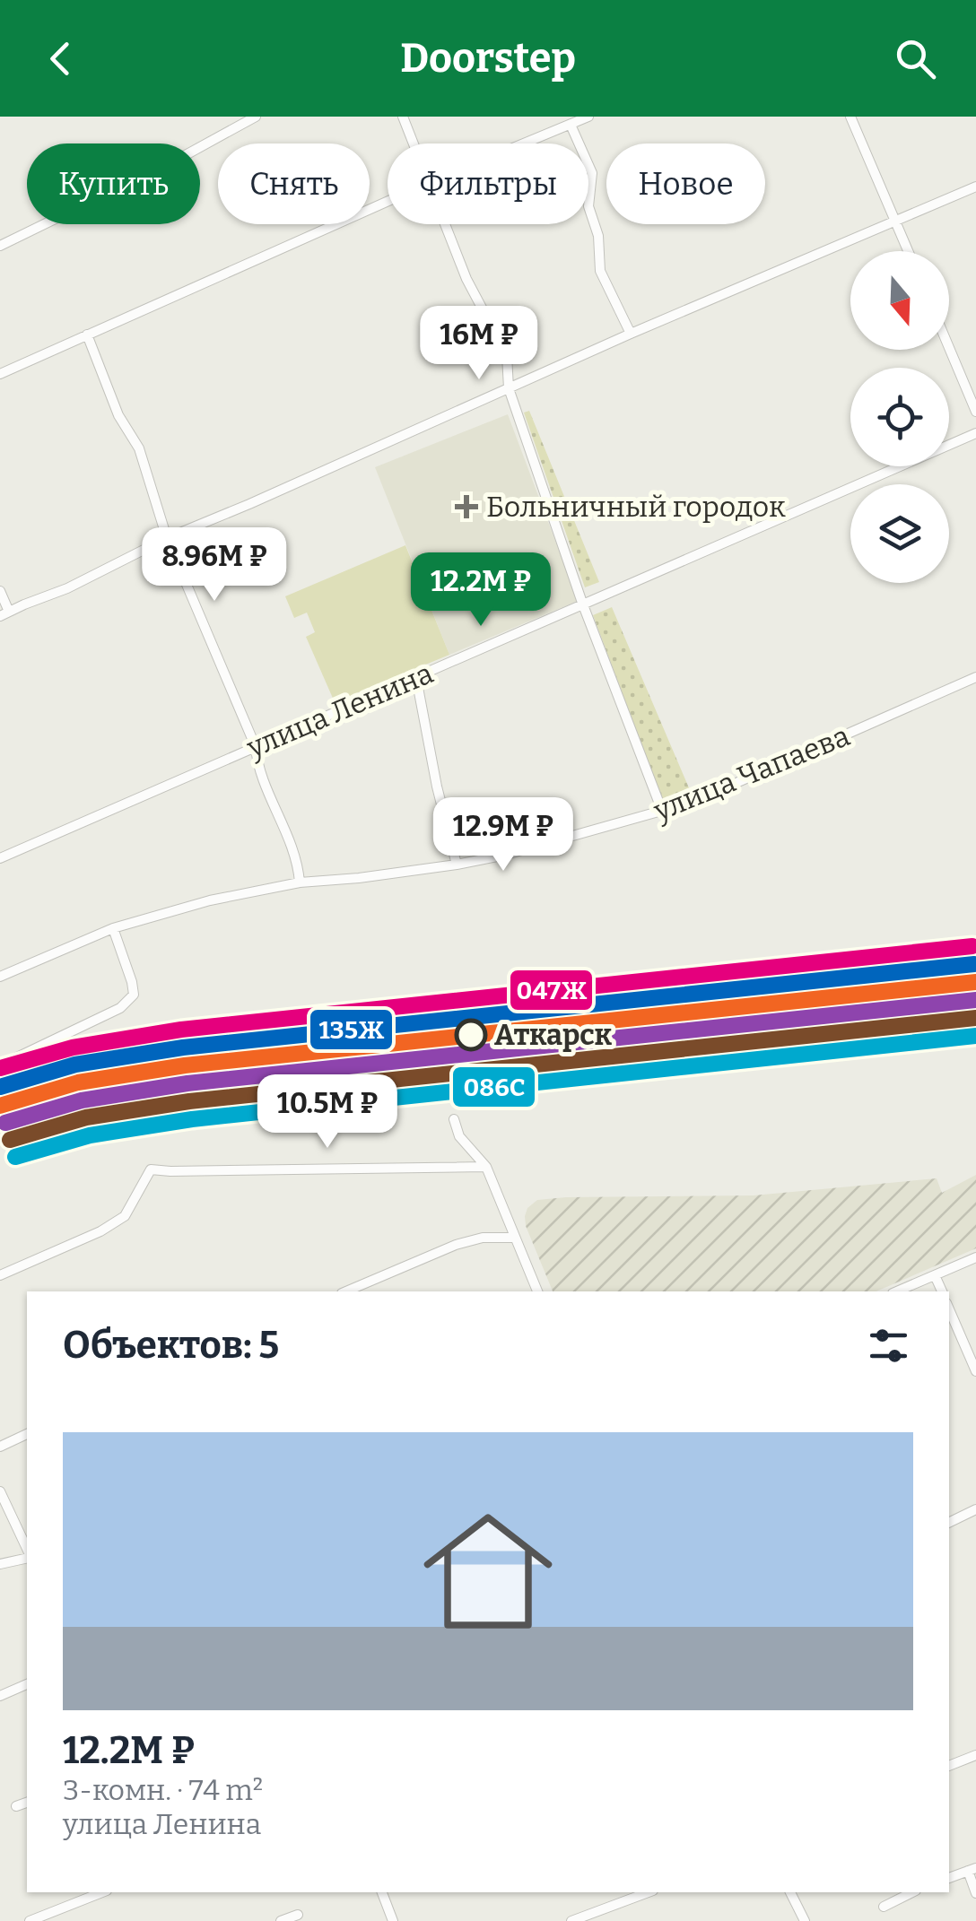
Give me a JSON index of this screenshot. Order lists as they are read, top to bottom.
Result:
{
  "streets": {
    "street": ["улица Ленина", "улица Чапаева"]
  },
  "places": {
    "health": ["Больничный городок"],
    "other": ["Аткарск"]
  },
  "lines": ["transit line 047Ж", "transit line 135Ж", "transit line 086С"],
  "north": "bottom",
  "page": {
    "header": "Doorstep",
    "chip": [
      "Купить",
      "Снять",
      "Фильтры",
      "Новое"
    ],
    "price": [
      "16M ₽",
      "8.96M ₽",
      "12.2M ₽",
      "12.9M ₽",
      "10.5M ₽"
    ],
    "heading": "Объектов: 5",
    "list": [
      {
        "name": "12.2M ₽",
        "note": "3-комн. · 74 m² · улица Ленина"
      }
    ]
  }
}
